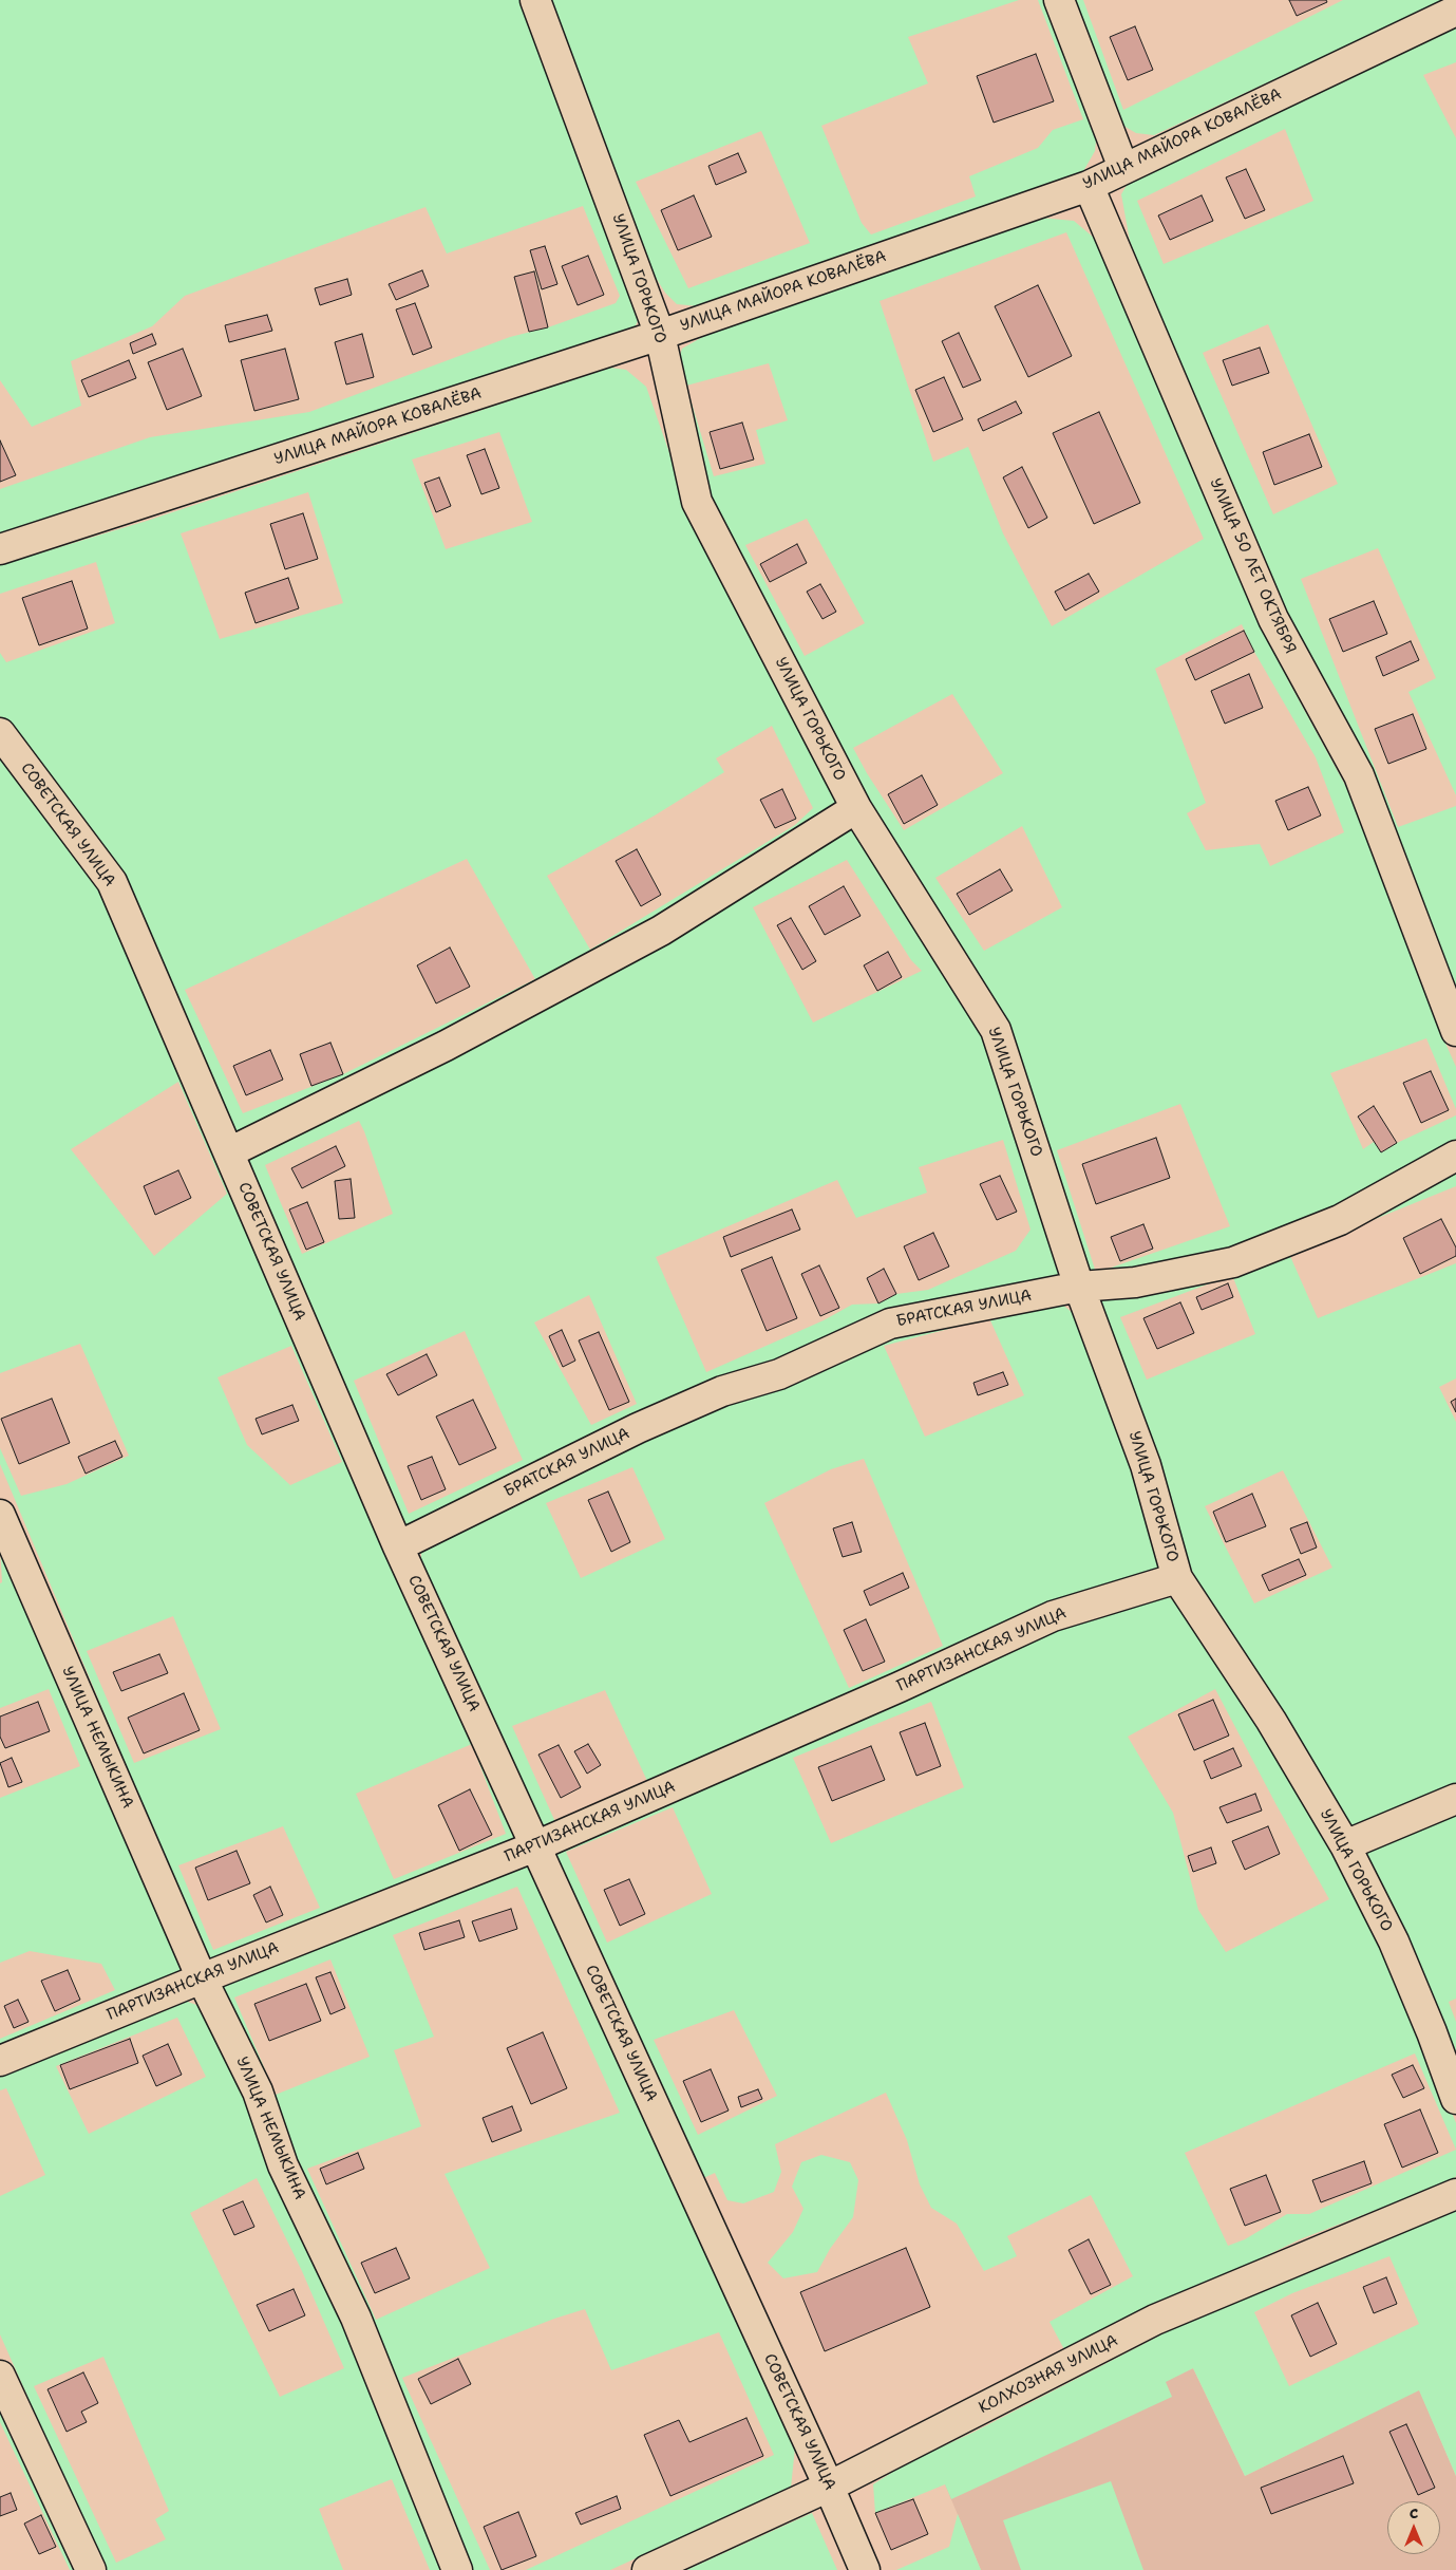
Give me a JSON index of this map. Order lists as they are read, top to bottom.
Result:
{
  "streets": {
    "street": [
      "УЛИЦА МАЙОРА КОВАЛЁВА",
      "УЛИЦА ГОРЬКОГО",
      "УЛИЦА 50 ЛЕТ ОКТЯБРЯ",
      "СОВЕТСКАЯ УЛИЦА",
      "БРАТСКАЯ УЛИЦА",
      "ПАРТИЗАНСКАЯ УЛИЦА",
      "УЛИЦА НЕМЫКИНА",
      "КОЛХОЗНАЯ УЛИЦА"
    ]
  },
  "crossings": [
    ["УЛИЦА МАЙОРА КОВАЛЁВА", "УЛИЦА ГОРЬКОГО"],
    ["УЛИЦА МАЙОРА КОВАЛЁВА", "УЛИЦА 50 ЛЕТ ОКТЯБРЯ"],
    ["УЛИЦА ГОРЬКОГО", "БРАТСКАЯ УЛИЦА"],
    ["УЛИЦА ГОРЬКОГО", "ПАРТИЗАНСКАЯ УЛИЦА"],
    ["СОВЕТСКАЯ УЛИЦА", "БРАТСКАЯ УЛИЦА"],
    ["СОВЕТСКАЯ УЛИЦА", "ПАРТИЗАНСКАЯ УЛИЦА"],
    ["СОВЕТСКАЯ УЛИЦА", "КОЛХОЗНАЯ УЛИЦА"],
    ["ПАРТИЗАНСКАЯ УЛИЦА", "УЛИЦА НЕМЫКИНА"]
  ],
  "north": "top"
}
